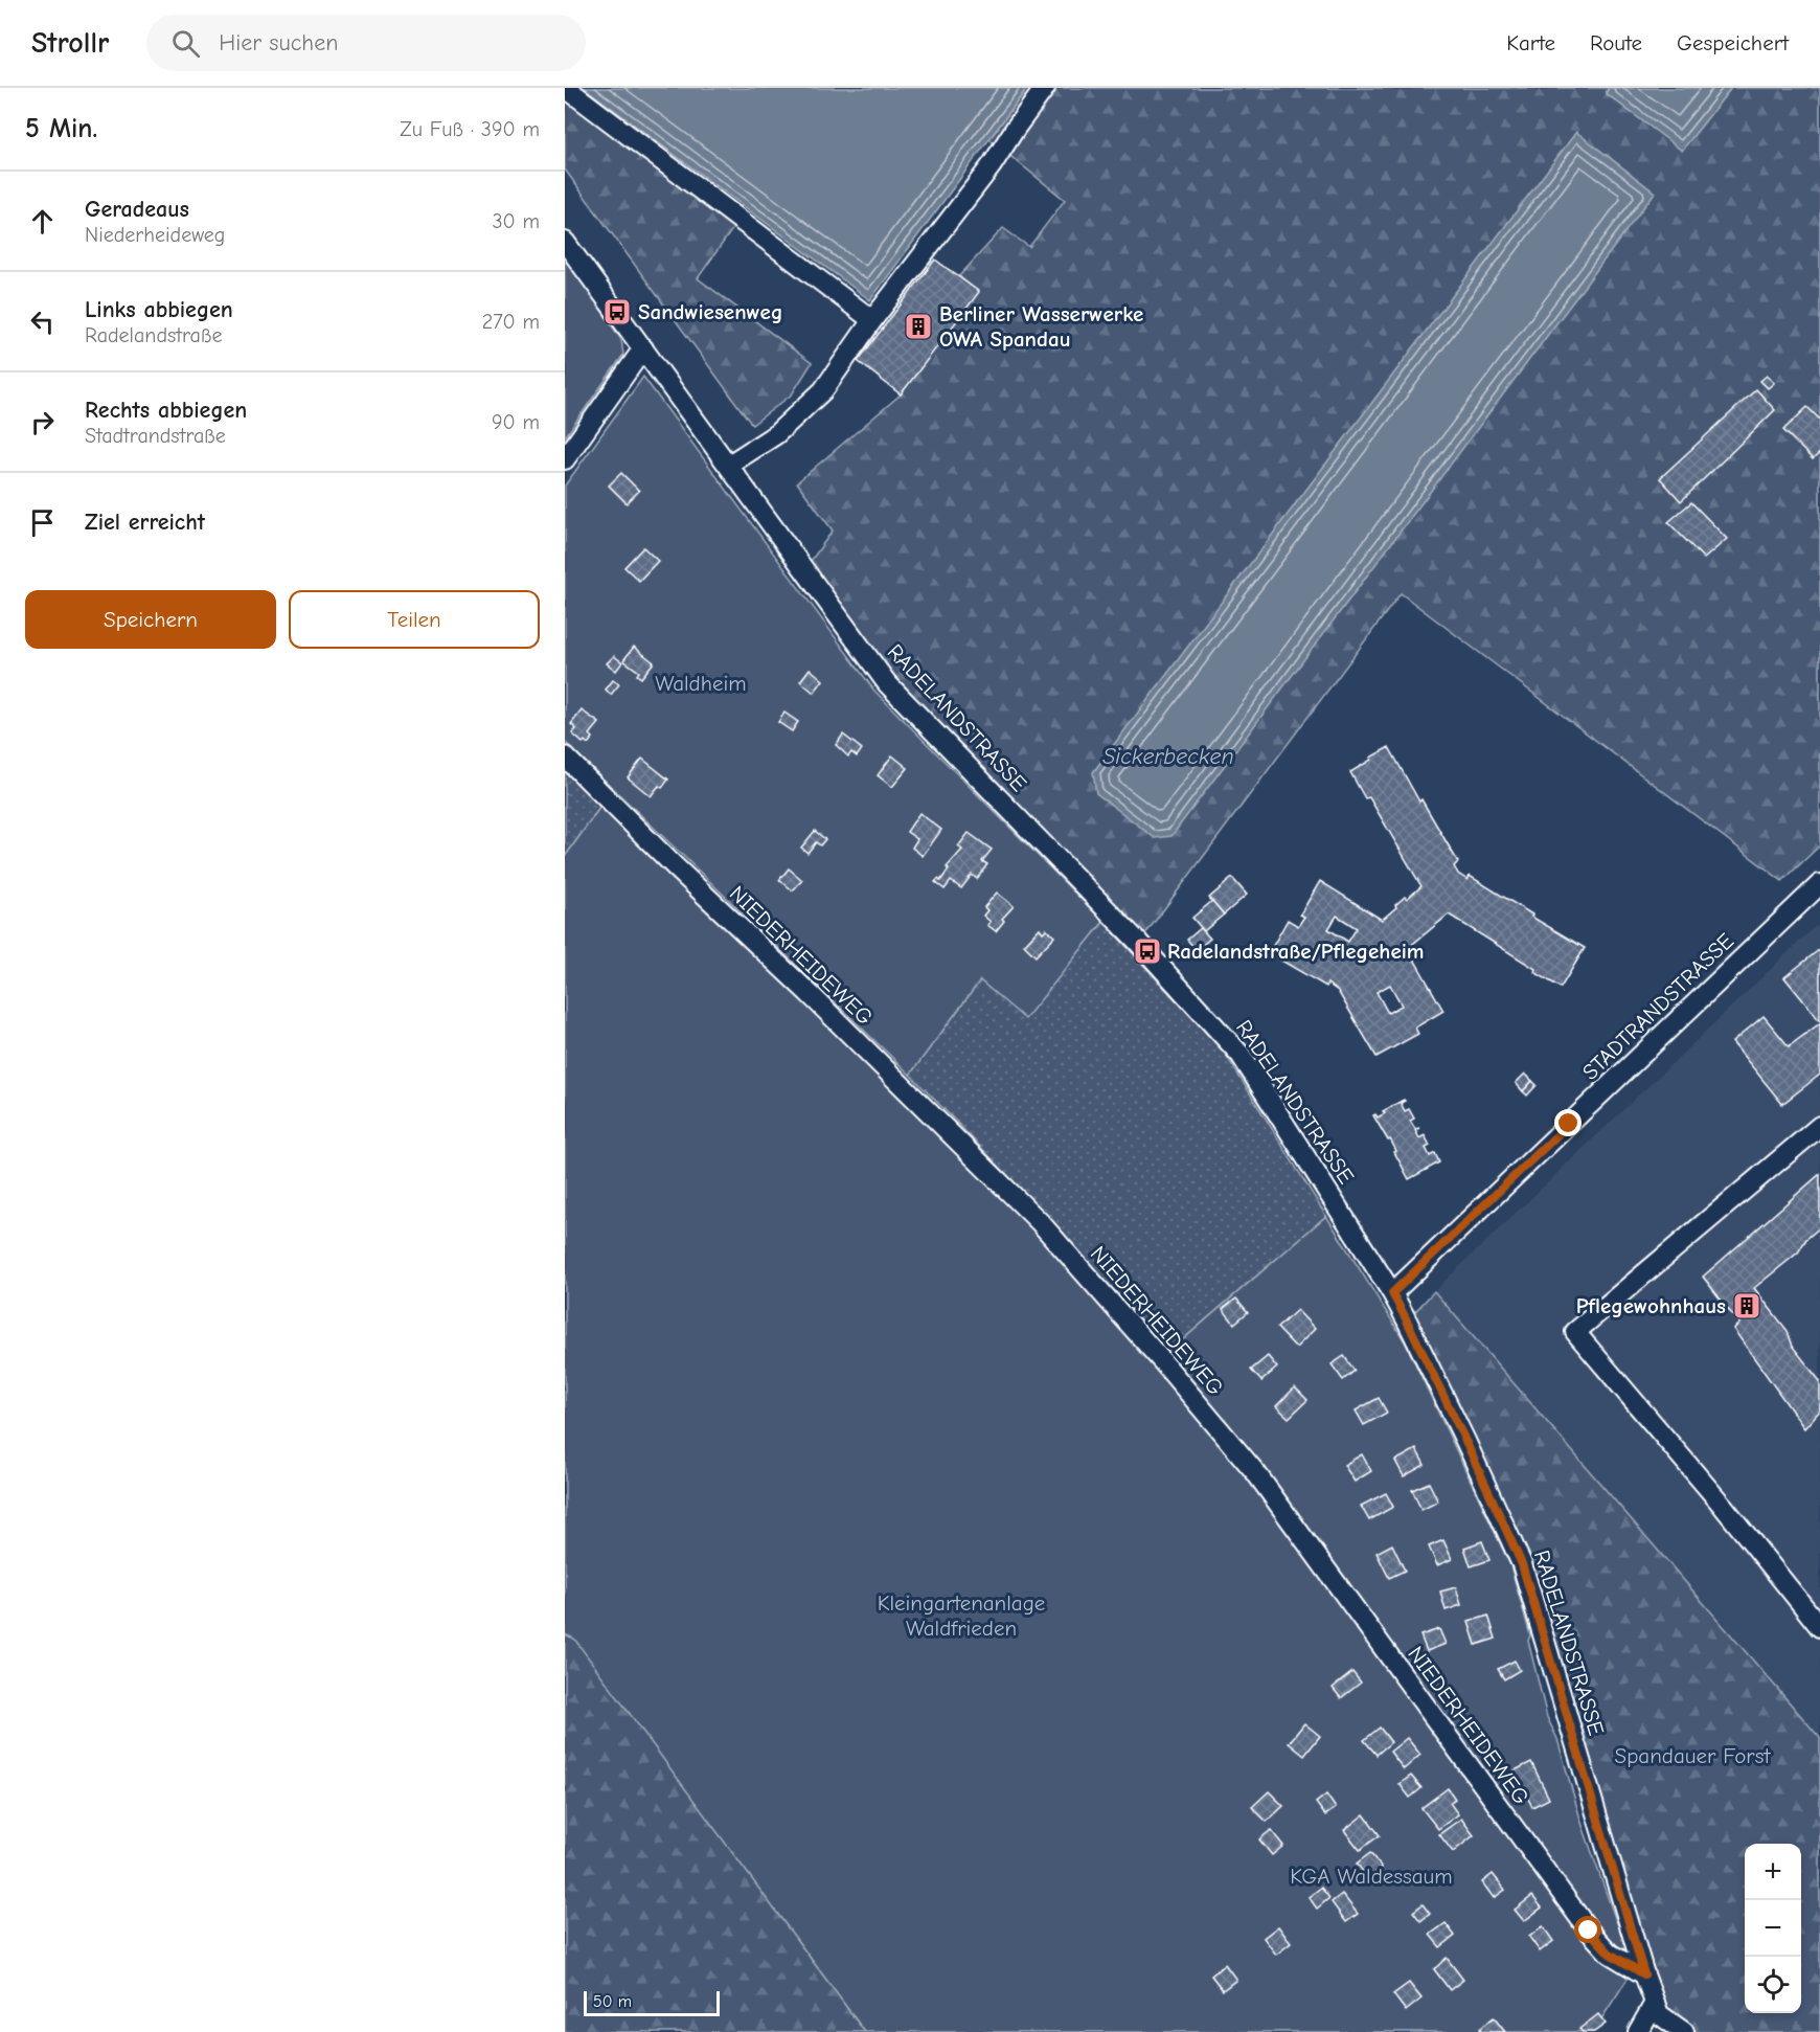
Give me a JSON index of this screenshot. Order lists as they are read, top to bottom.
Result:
{
  "streets": {
    "street": ["RADELANDSTRASSE", "NIEDERHEIDEWEG", "STADTRANDSTRASSE"]
  },
  "crossings": [
    ["RADELANDSTRASSE", "NIEDERHEIDEWEG"],
    ["RADELANDSTRASSE", "STADTRANDSTRASSE"]
  ],
  "water": ["Sickerbecken"],
  "parks": [
    "Waldheim",
    "Kleingartenanlage Waldfrieden",
    "Spandauer Forst",
    "KGA Waldessaum"
  ],
  "places": {
    "bus stop": ["Sandwiesenweg", "Radelandstraße/Pflegeheim"],
    "building": ["Berliner Wasserwerke OWA Spandau", "Pflegewohnhaus"]
  },
  "scale_bar": "50 m",
  "page": {
    "header": "Strollr",
    "search": "Hier suchen",
    "nav": ["Karte", "Route", "Gespeichert"],
    "heading": ["5 Min.", "Zu Fuß · 390 m"],
    "list": [
      ["Geradeaus", "Niederheideweg", "30 m"],
      ["Links abbiegen", "Radelandstraße", "270 m"],
      ["Rechts abbiegen", "Stadtrandstraße", "90 m"],
      "Ziel erreicht"
    ],
    "buttons": ["Speichern", "Teilen"],
    "map_buttons": ["+", "−"],
    "scale": "50 m"
  }
}
